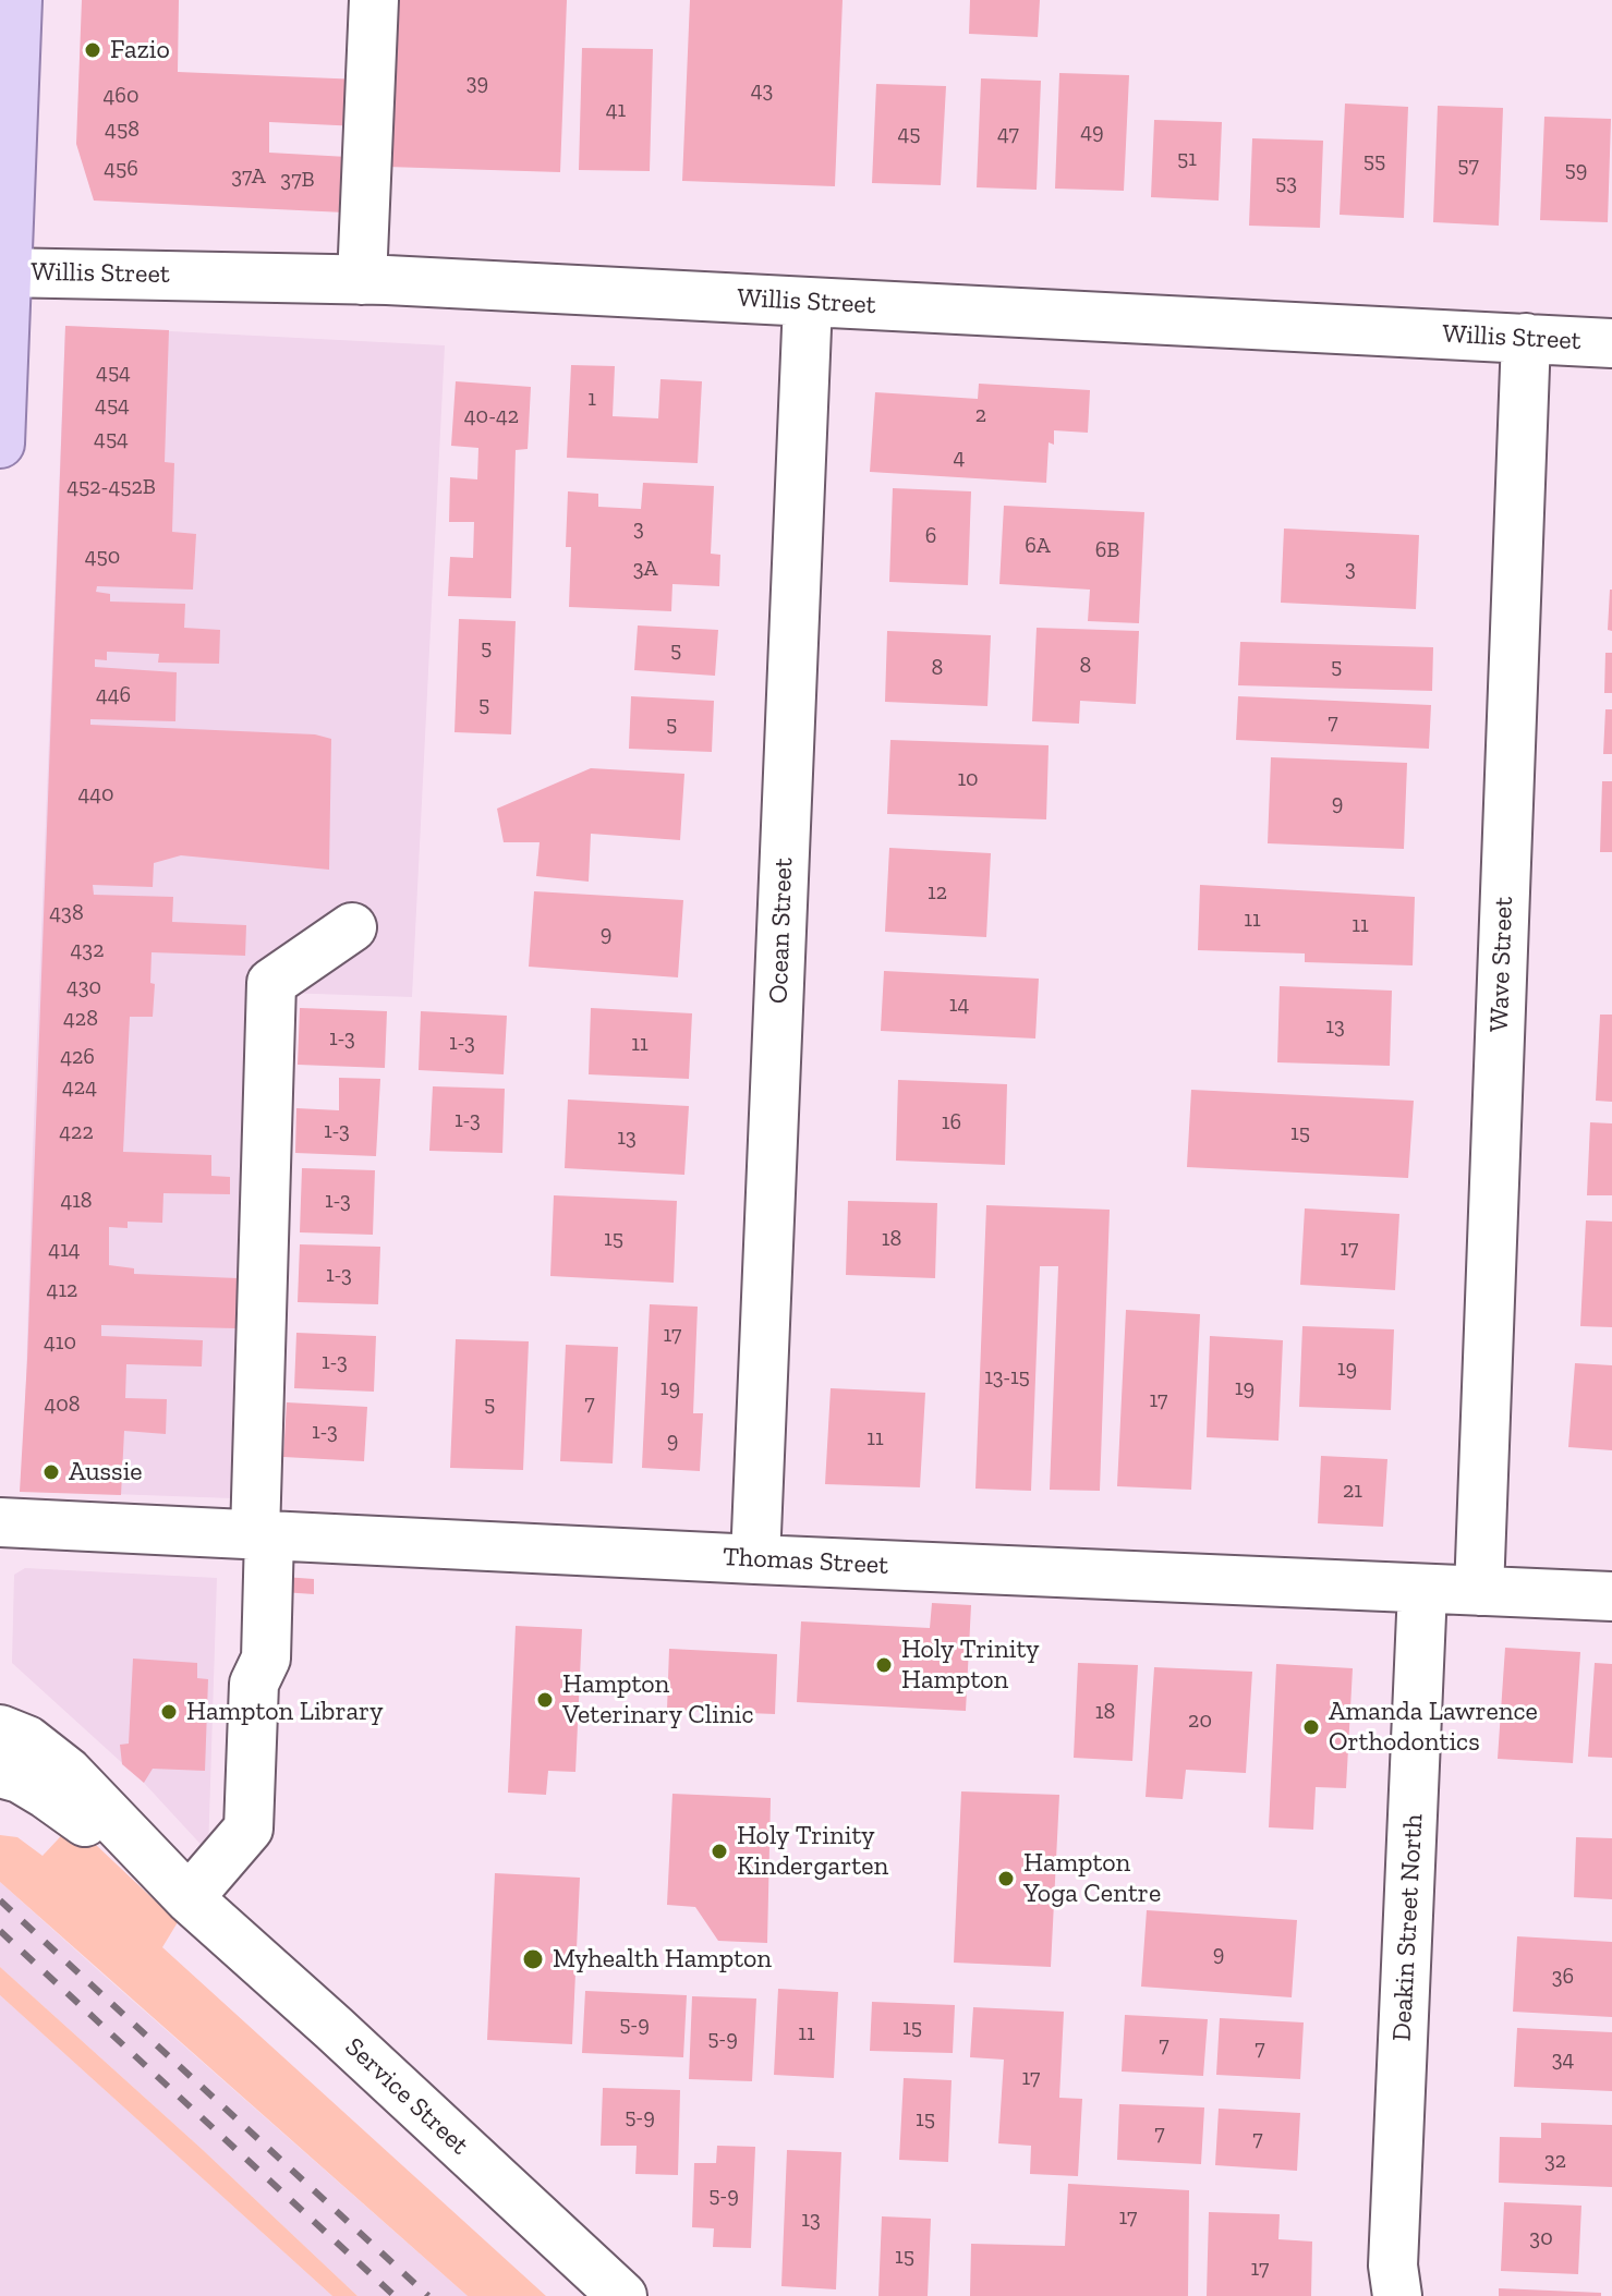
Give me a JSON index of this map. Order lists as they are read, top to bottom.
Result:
{
  "streets": {
    "street": [
      "Willis Street",
      "Ocean Street",
      "Wave Street",
      "Thomas Street",
      "Deakin Street North",
      "Service Street"
    ]
  },
  "crossings": [
    ["Willis Street", "Ocean Street"],
    ["Willis Street", "Wave Street"],
    ["Ocean Street", "Thomas Street"],
    ["Wave Street", "Thomas Street"],
    ["Thomas Street", "Deakin Street North"]
  ],
  "places": [
    "Fazio",
    "Aussie",
    "Holy Trinity Hampton",
    "Hampton Veterinary Clinic",
    "Hampton Library",
    "Amanda Lawrence Orthodontics",
    "Holy Trinity Kindergarten",
    "Hampton Yoga Centre",
    "Myhealth Hampton"
  ],
  "house_numbers": [
    "39",
    "43",
    "460",
    "41",
    "458",
    "49",
    "45",
    "47",
    "51",
    "55",
    "57",
    "456",
    "59",
    "37A",
    "37B",
    "53",
    "454",
    "1",
    "454",
    "2",
    "40-42",
    "454",
    "4",
    "452-452B",
    "3",
    "6",
    "6A",
    "6B",
    "450",
    "3A",
    "3",
    "5",
    "5",
    "8",
    "5",
    "8",
    "446",
    "5",
    "7",
    "5",
    "10",
    "440",
    "9",
    "12",
    "438",
    "11",
    "11",
    "9",
    "432",
    "430",
    "14",
    "428",
    "13",
    "1-3",
    "1-3",
    "11",
    "426",
    "424",
    "1-3",
    "16",
    "1-3",
    "422",
    "15",
    "13",
    "418",
    "1-3",
    "15",
    "18",
    "17",
    "414",
    "1-3",
    "412",
    "17",
    "410",
    "1-3",
    "19",
    "13-15",
    "19",
    "19",
    "17",
    "7",
    "408",
    "5",
    "1-3",
    "11",
    "9",
    "21",
    "18",
    "20",
    "9",
    "36",
    "5-9",
    "15",
    "11",
    "5-9",
    "7",
    "7",
    "34",
    "17",
    "5-9",
    "15",
    "7",
    "7",
    "32",
    "5-9",
    "17",
    "13",
    "30",
    "15",
    "17"
  ]
}
